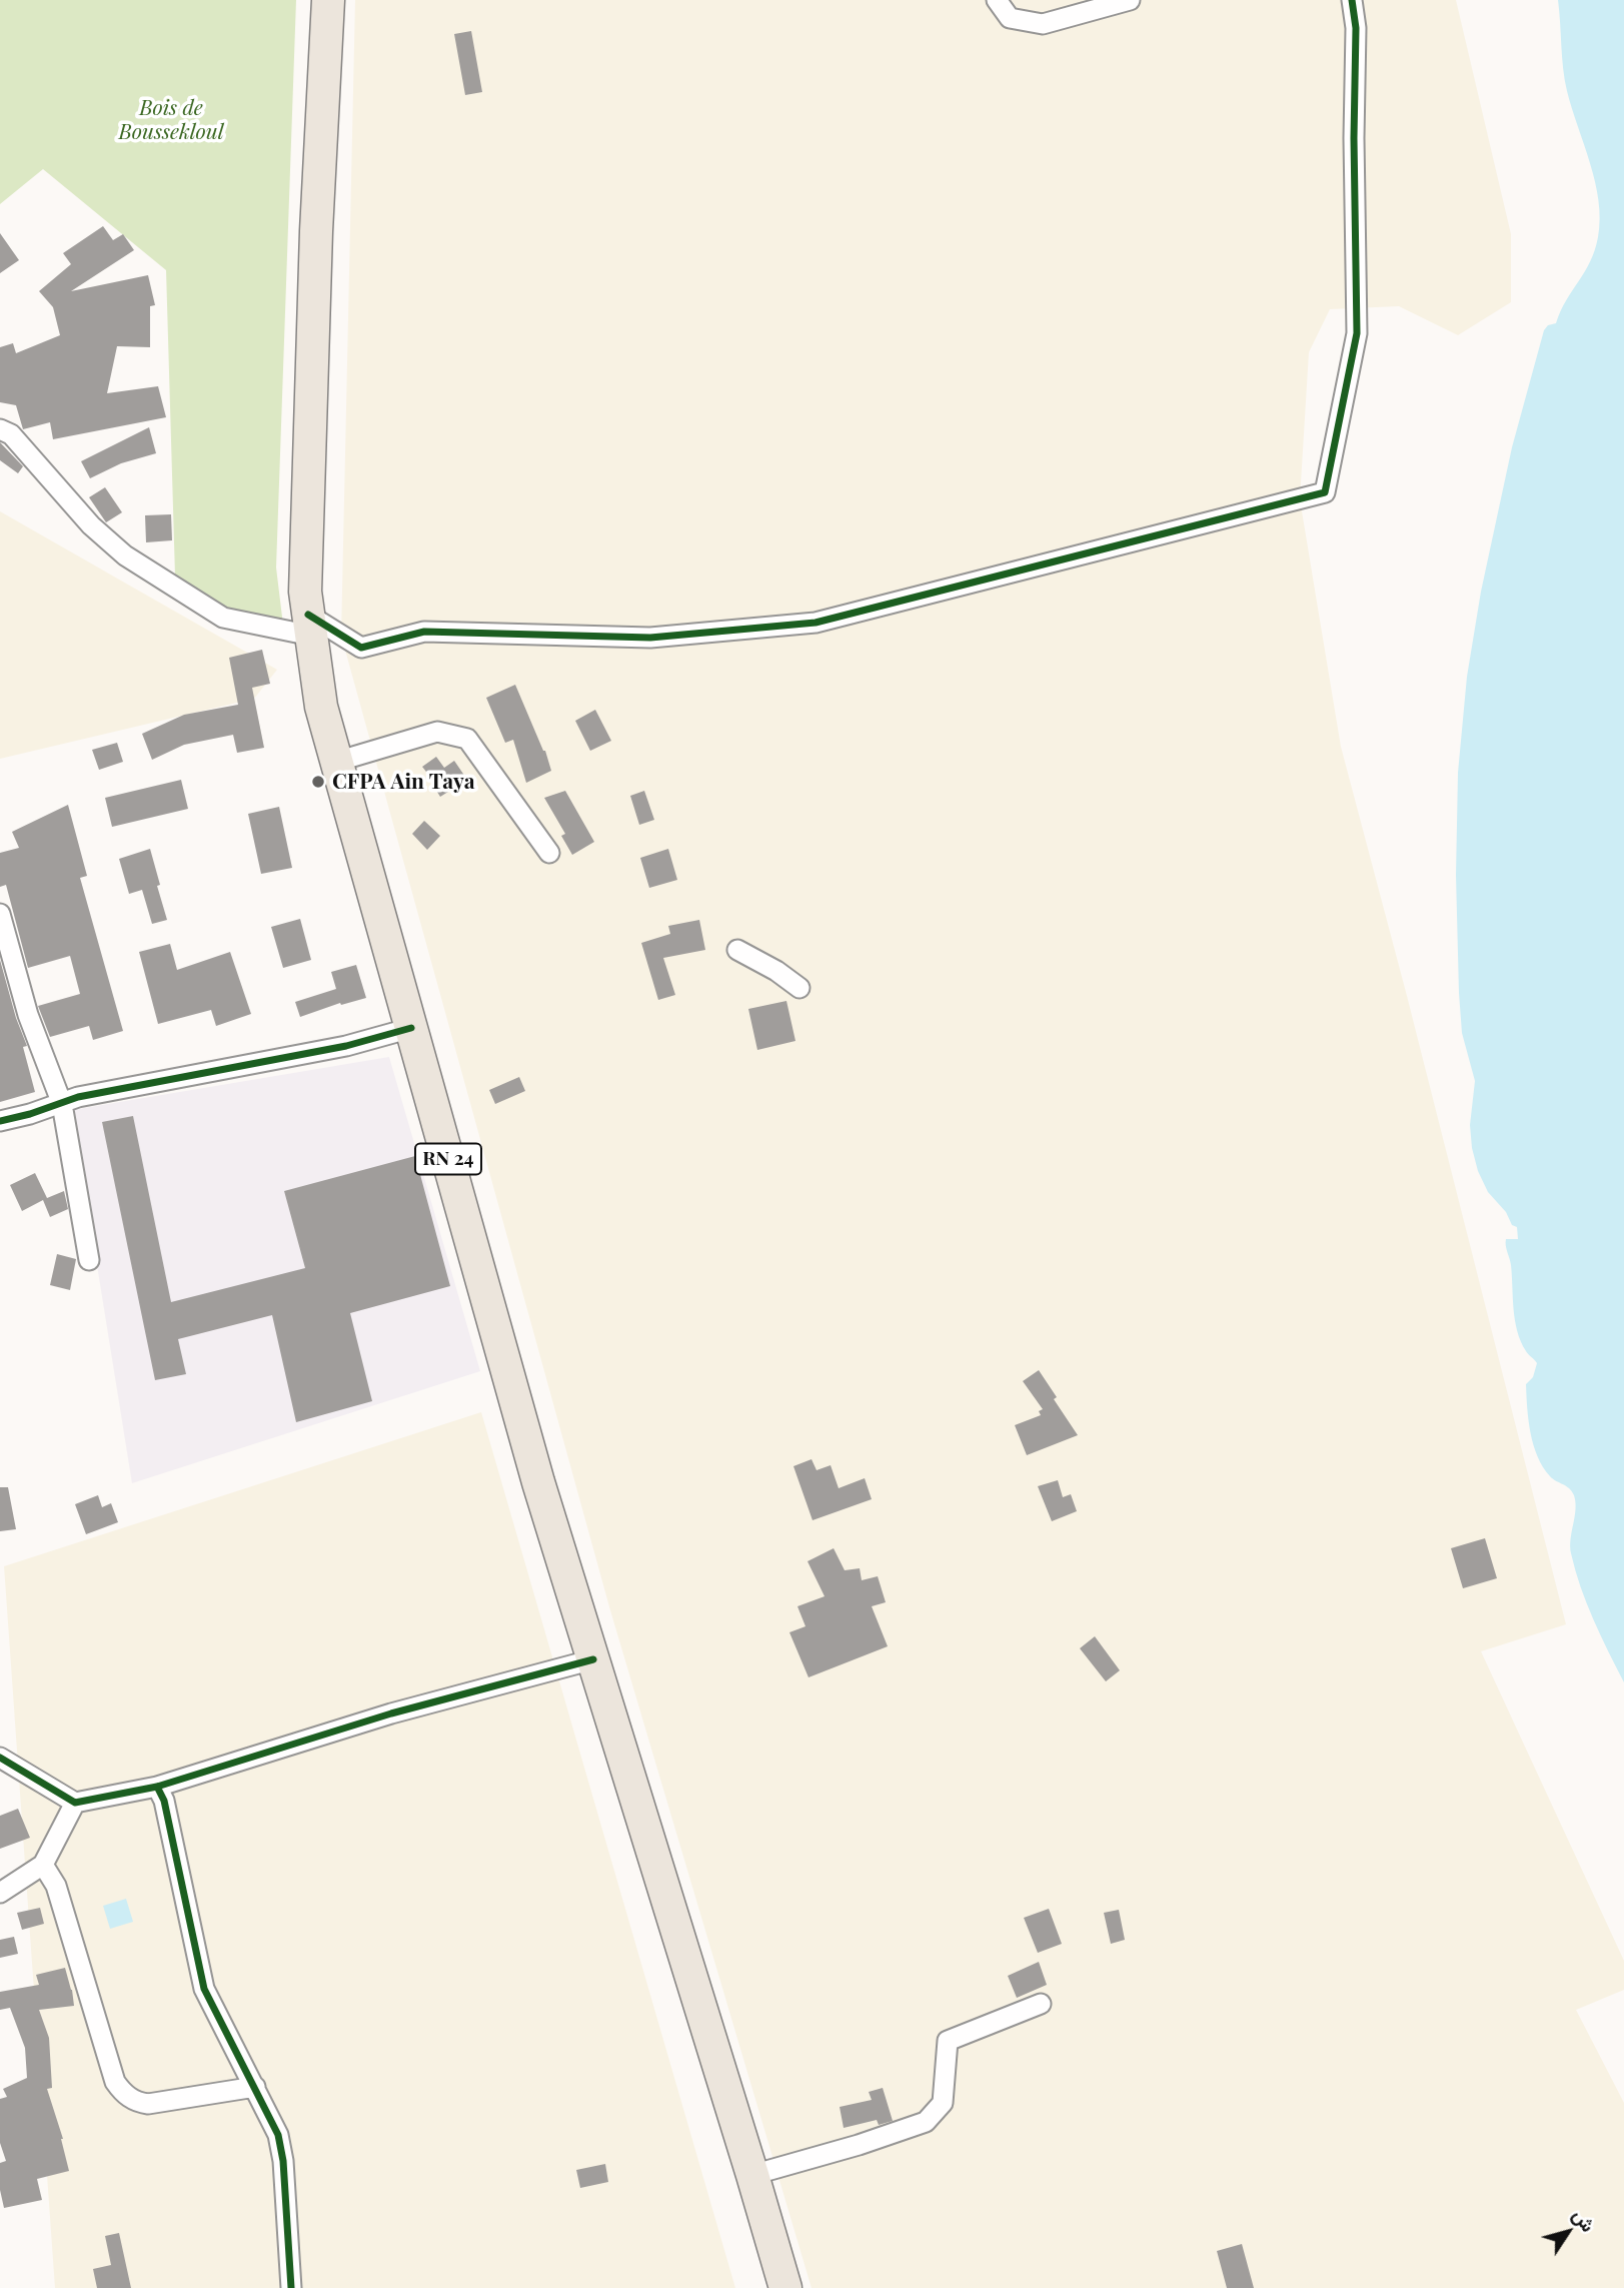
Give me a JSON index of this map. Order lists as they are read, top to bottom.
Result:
{
  "streets": {
    "main road": ["RN 24"]
  },
  "parks": ["Bois de Boussekloul"],
  "places": ["CFPA Ain Taya"],
  "north": "top right"
}
